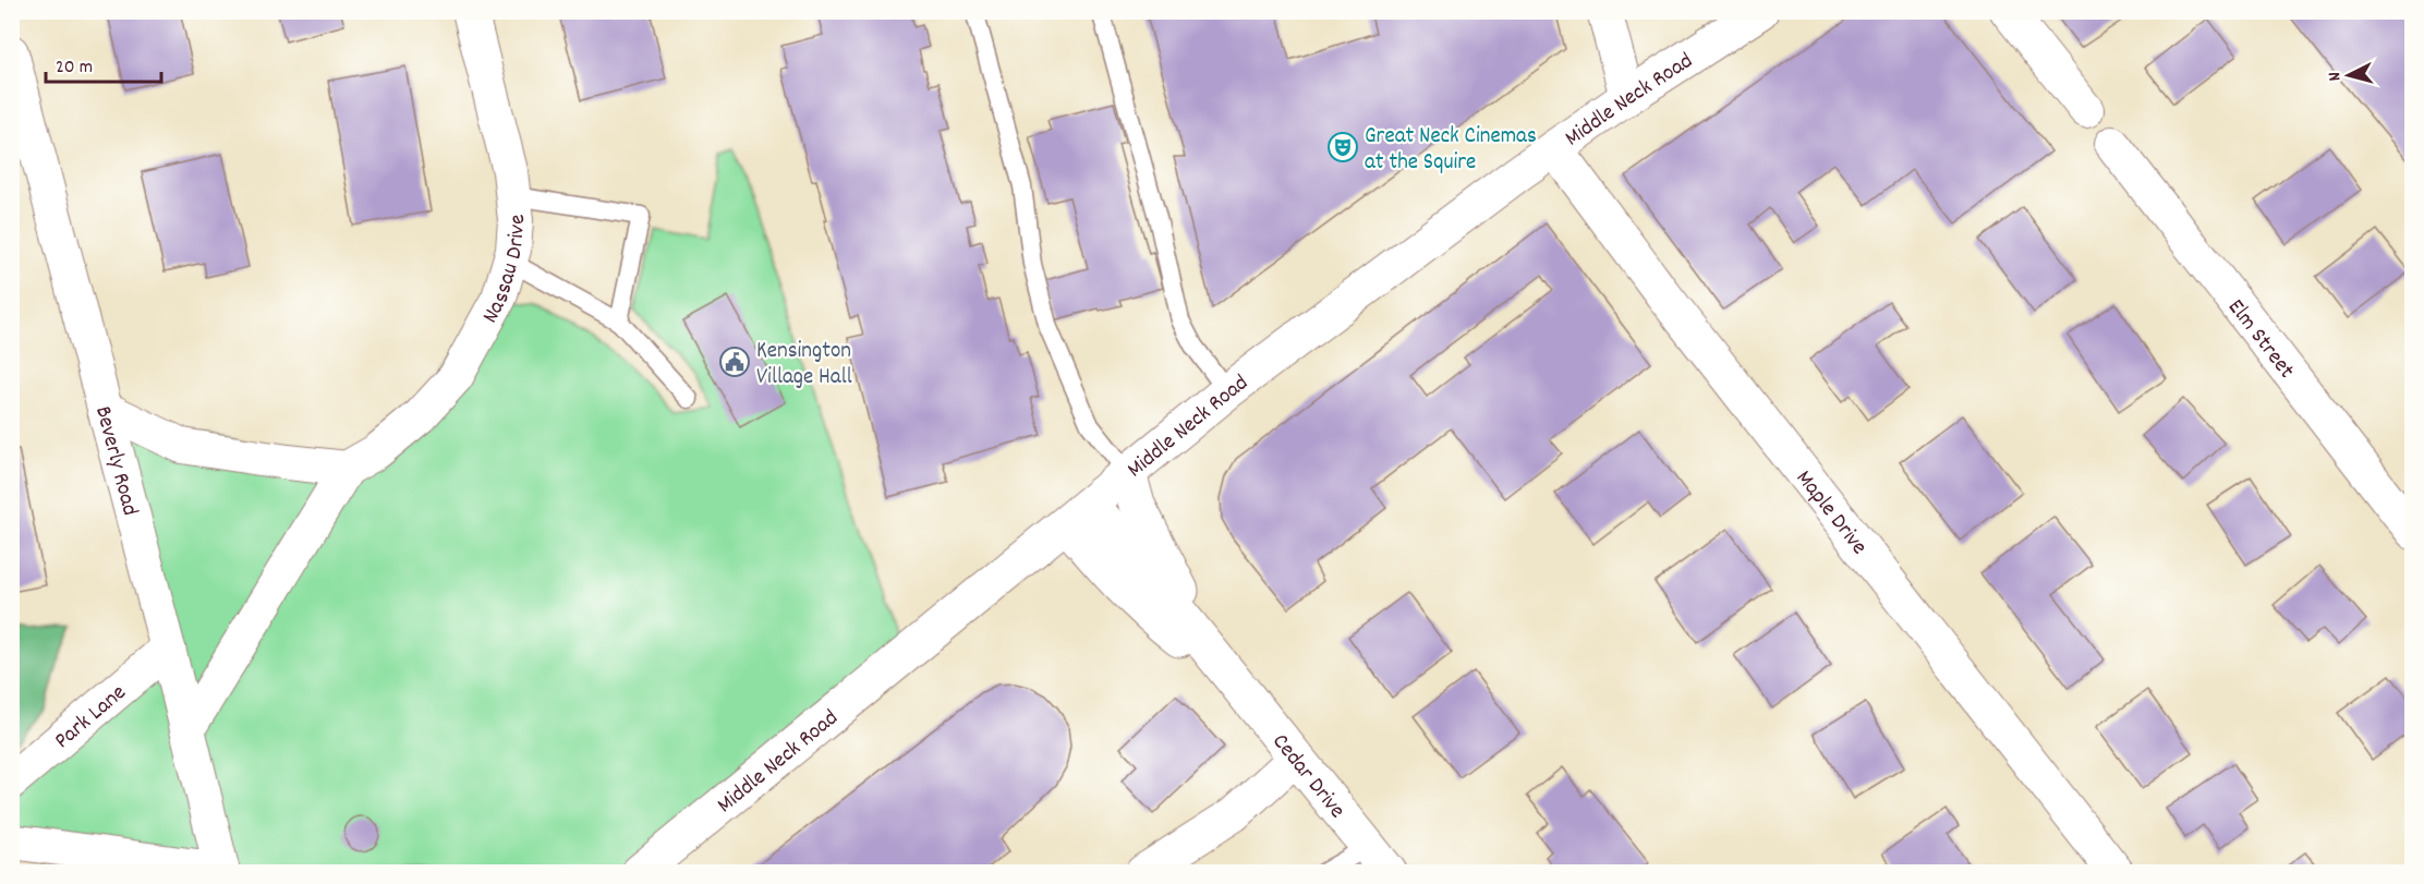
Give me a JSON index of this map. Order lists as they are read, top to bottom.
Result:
{
  "streets": {
    "street": [
      "Middle Neck Road",
      "Nassau Drive",
      "Elm Street",
      "Beverly Road",
      "Maple Drive",
      "Park Lane",
      "Cedar Drive"
    ]
  },
  "crossings": [
    ["Middle Neck Road", "Maple Drive"],
    ["Middle Neck Road", "Cedar Drive"],
    ["Nassau Drive", "Beverly Road"],
    ["Beverly Road", "Park Lane"]
  ],
  "places": {
    "theatre": ["Great Neck Cinemas at the Squire"],
    "public building": ["Kensington Village Hall"]
  },
  "scale_bar": "20 m",
  "north": "left"
}
